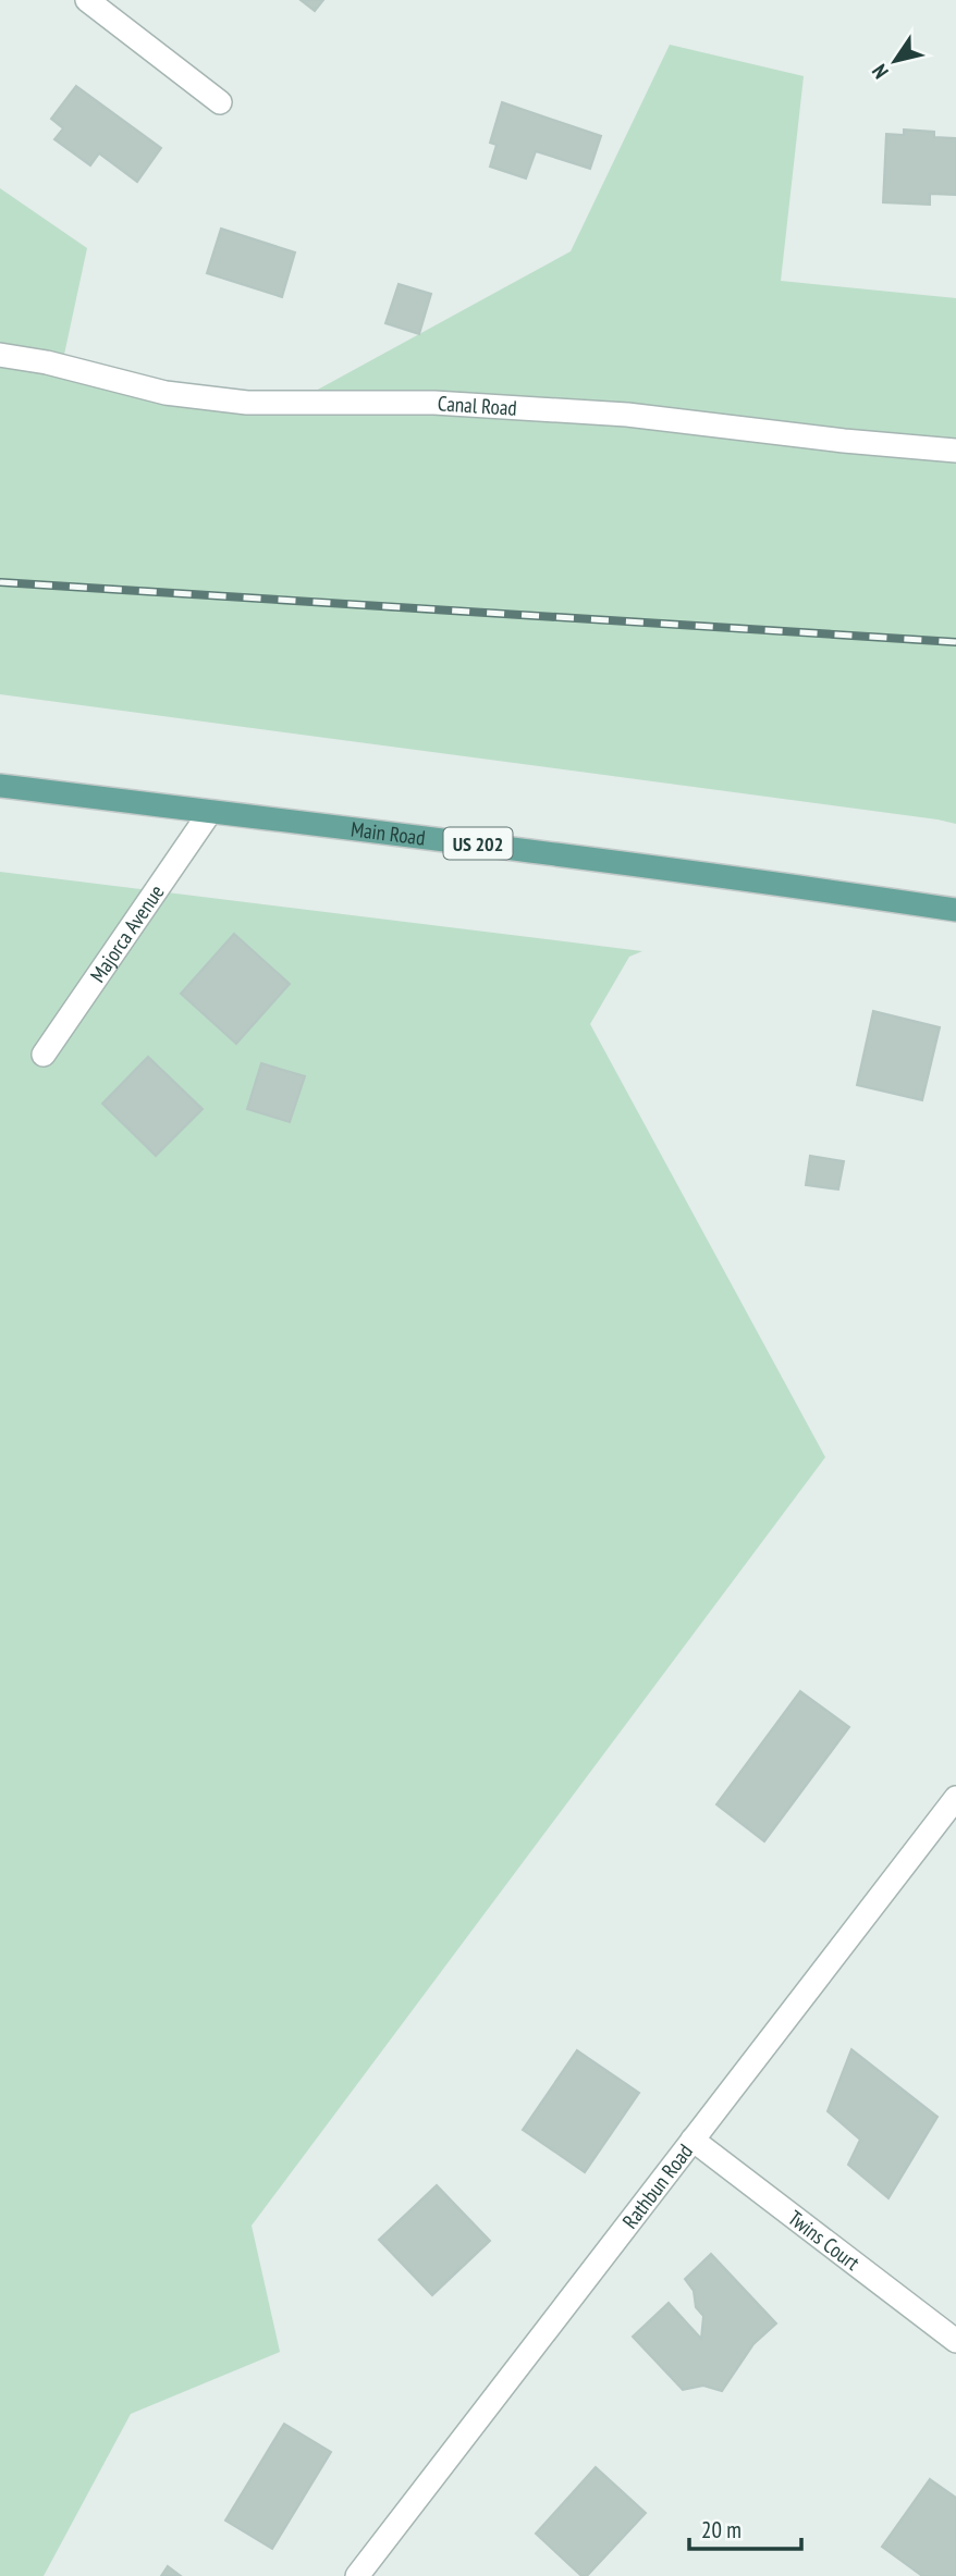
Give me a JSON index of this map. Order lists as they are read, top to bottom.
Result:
{
  "streets": {
    "main road": ["Main Road", "US 202"],
    "street": [
      "Canal Road",
      "Majorca Avenue",
      "Rathbun Road",
      "Twins Court"
    ]
  },
  "crossings": [
    ["Main Road", "Majorca Avenue"],
    ["Rathbun Road", "Twins Court"]
  ],
  "scale_bar": "20 m",
  "north": "bottom left"
}
